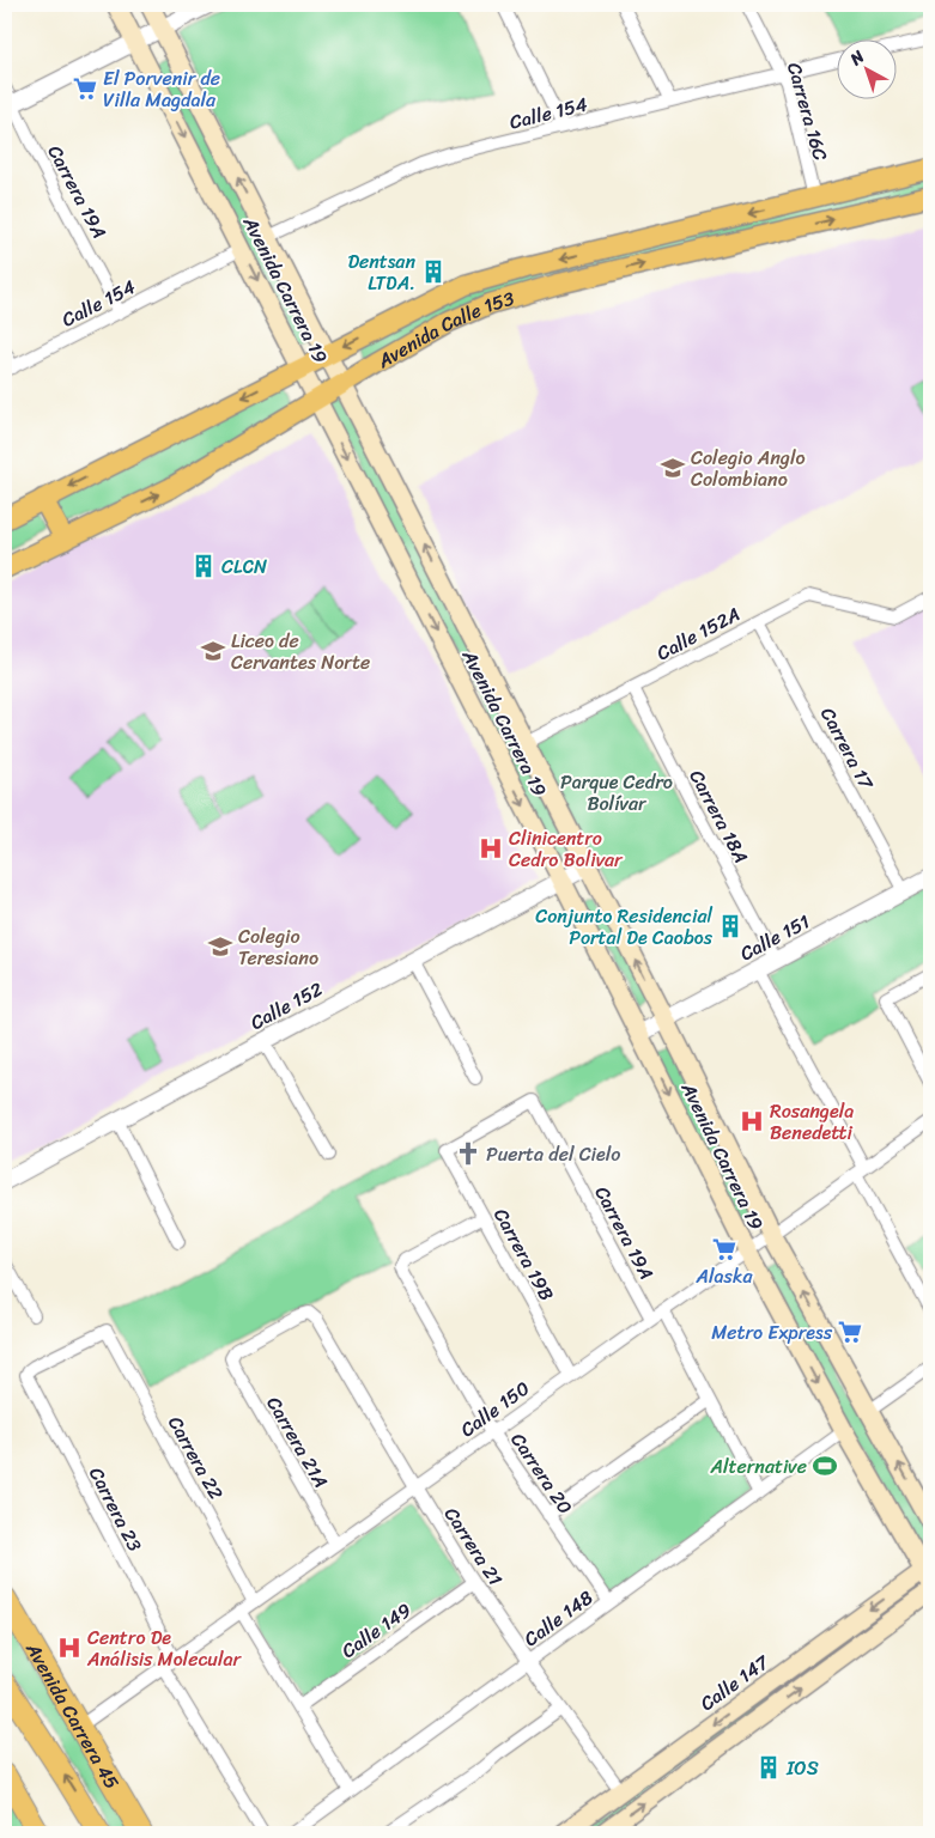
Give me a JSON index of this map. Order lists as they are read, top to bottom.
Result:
{
  "streets": {
    "highway": ["Avenida Carrera 45"],
    "main road": ["Avenida Carrera 19", "Avenida Calle 153", "Calle 147"],
    "street": [
      "Carrera 16C",
      "Calle 154",
      "Carrera 19A",
      "Calle 152A",
      "Carrera 17",
      "Carrera 18A",
      "Calle 151",
      "Calle 152",
      "Carrera 19B",
      "Calle 150",
      "Carrera 21A",
      "Carrera 22",
      "Carrera 20",
      "Carrera 23",
      "Carrera 21",
      "Calle 148",
      "Calle 149"
    ]
  },
  "crossings": [
    ["Carrera 16C", "Calle 154"],
    ["Carrera 16C", "Avenida Calle 153"],
    ["Calle 154", "Carrera 19A"],
    ["Calle 154", "Avenida Carrera 19"],
    ["Carrera 19A", "Carrera 19B"],
    ["Carrera 19A", "Calle 150"],
    ["Avenida Carrera 19", "Avenida Calle 153"],
    ["Avenida Carrera 19", "Calle 152A"],
    ["Avenida Carrera 19", "Calle 151"],
    ["Avenida Carrera 19", "Calle 152"],
    ["Avenida Carrera 19", "Calle 150"],
    ["Avenida Carrera 19", "Calle 148"],
    ["Avenida Carrera 19", "Calle 147"],
    ["Calle 152A", "Carrera 17"],
    ["Calle 152A", "Carrera 18A"],
    ["Carrera 17", "Calle 151"],
    ["Carrera 18A", "Calle 151"],
    ["Carrera 19B", "Calle 150"],
    ["Carrera 19B", "Carrera 20"],
    ["Calle 150", "Carrera 21A"],
    ["Calle 150", "Carrera 22"],
    ["Calle 150", "Carrera 20"],
    ["Calle 150", "Carrera 23"],
    ["Calle 150", "Carrera 21"],
    ["Calle 150", "Avenida Carrera 45"],
    ["Carrera 21A", "Carrera 21"],
    ["Carrera 22", "Carrera 23"],
    ["Carrera 20", "Calle 148"],
    ["Carrera 21", "Calle 148"],
    ["Carrera 21", "Calle 149"],
    ["Carrera 21", "Calle 147"]
  ],
  "parks": ["Parque Cedro Bolívar"],
  "places": {
    "supermarket": ["El Porvenir de Villa Magdala", "Alaska", "Metro Express"],
    "building": [
      "Dentsan LTDA.",
      "CLCN",
      "Conjunto Residencial Portal De Caobos",
      "IOS"
    ],
    "school or university": ["Colegio Anglo Colombiano", "Liceo de Cervantes Norte", "Colegio Teresiano"],
    "hospital": ["Clinicentro Cedro Bolivar", "Rosangela Benedetti", "Centro De Análisis Molecular"],
    "church": ["Puerta del Cielo"],
    "sports": ["Alternative"]
  },
  "north": "top left"
}
